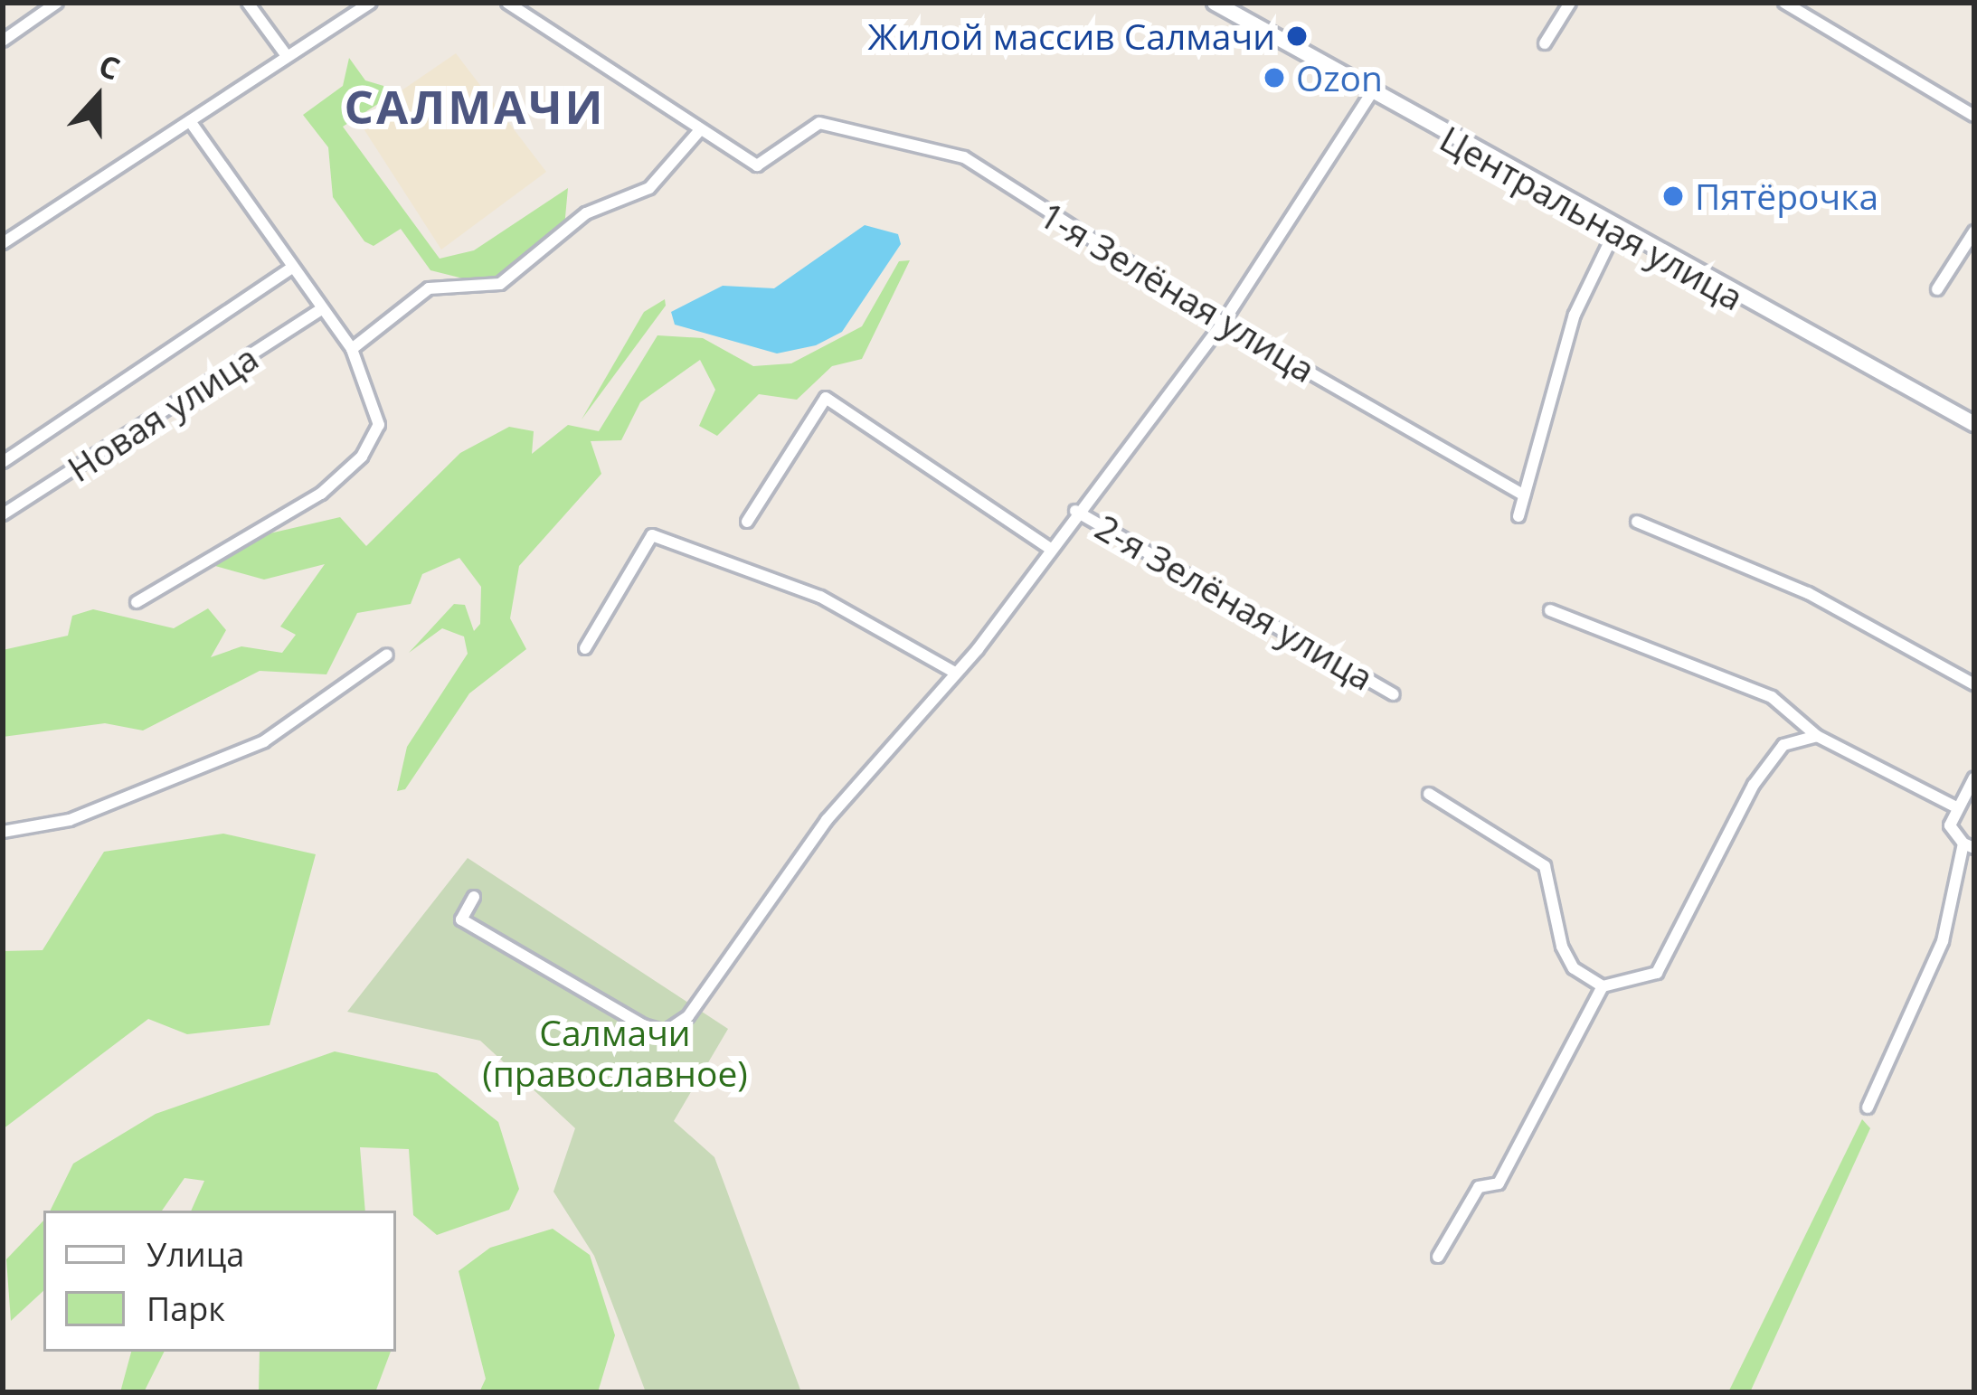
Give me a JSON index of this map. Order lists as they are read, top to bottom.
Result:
{
  "streets": {
    "street": [
      "Центральная улица",
      "1-я Зелёная улица",
      "Новая улица",
      "2-я Зелёная улица"
    ]
  },
  "districts": ["САЛМАЧИ"],
  "parks": ["Салмачи (православное)"],
  "places": ["Жилой массив Салмачи", "Ozon", "Пятёрочка"],
  "legend": ["Улица", "Парк"],
  "north": "top"
}
